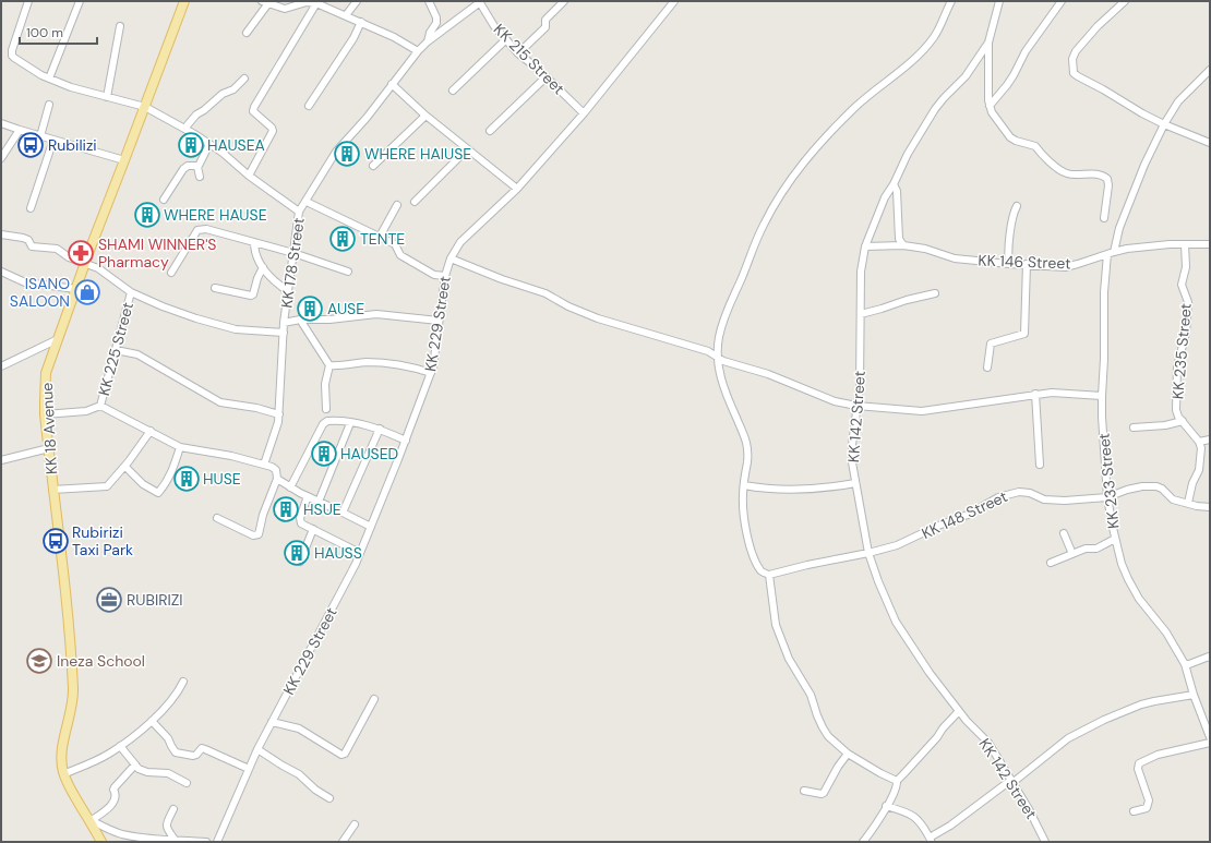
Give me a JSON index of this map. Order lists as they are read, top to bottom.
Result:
{
  "streets": {
    "main road": ["KK 18 Avenue"],
    "street": [
      "KK 215 Street",
      "KK 146 Street",
      "KK 178 Street",
      "KK 229 Street",
      "KK 225 Street",
      "KK 235 Street",
      "KK 142 Street",
      "KK 233 Street",
      "KK 148 Street"
    ]
  },
  "crossings": [
    ["KK 215 Street", "KK 229 Street"],
    ["KK 146 Street", "KK 235 Street"],
    ["KK 146 Street", "KK 142 Street"],
    ["KK 146 Street", "KK 233 Street"],
    ["KK 178 Street", "KK 225 Street"],
    ["KK 225 Street", "KK 18 Avenue"],
    ["KK 142 Street", "KK 148 Street"],
    ["KK 233 Street", "KK 148 Street"]
  ],
  "places": {
    "bus stop": ["Rubilizi", "Rubirizi Taxi Park"],
    "building": [
      "HAUSEA",
      "WHERE HAIUSE",
      "WHERE HAUSE",
      "TENTE",
      "AUSE",
      "HAUSED",
      "HUSE",
      "HSUE",
      "HAUSS"
    ],
    "pharmacy": ["SHAMI WINNER'S Pharmacy"],
    "shop": ["ISANO SALOON"],
    "office": ["RUBIRIZI"],
    "school or university": ["Ineza School"]
  },
  "scale_bar": "100 m"
}
